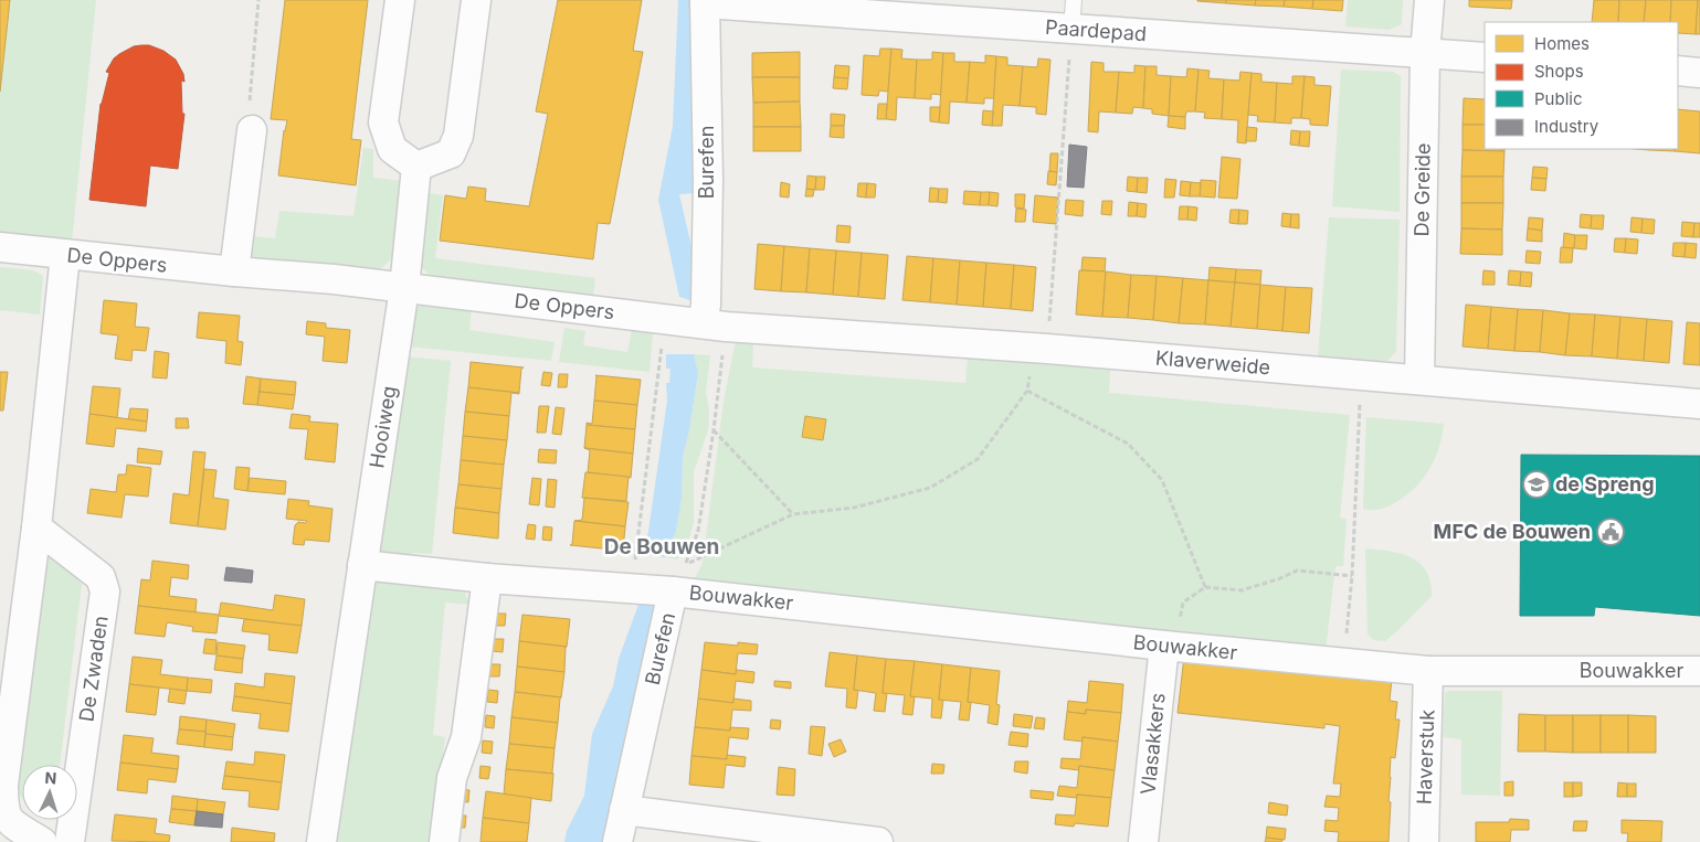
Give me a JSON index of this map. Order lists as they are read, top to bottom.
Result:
{
  "streets": {
    "street": [
      "Paardepad",
      "Burefen",
      "De Greide",
      "De Oppers",
      "Klaverweide",
      "Hooiweg",
      "Bouwakker",
      "De Zwaden",
      "Vlasakkers",
      "Haverstuk"
    ]
  },
  "crossings": [
    ["Paardepad", "Burefen"],
    ["Paardepad", "De Greide"],
    ["Burefen", "De Oppers"],
    ["Burefen", "Klaverweide"],
    ["Burefen", "Bouwakker"],
    ["De Greide", "Klaverweide"],
    ["De Oppers", "Klaverweide"],
    ["De Oppers", "Hooiweg"],
    ["Bouwakker", "Vlasakkers"],
    ["Bouwakker", "Haverstuk"]
  ],
  "districts": ["De Bouwen"],
  "places": {
    "school or university": ["de Spreng"],
    "public building": ["MFC de Bouwen"]
  },
  "legend": [
    "Homes",
    "Shops",
    "Public",
    "Industry"
  ],
  "north": "top"
}
